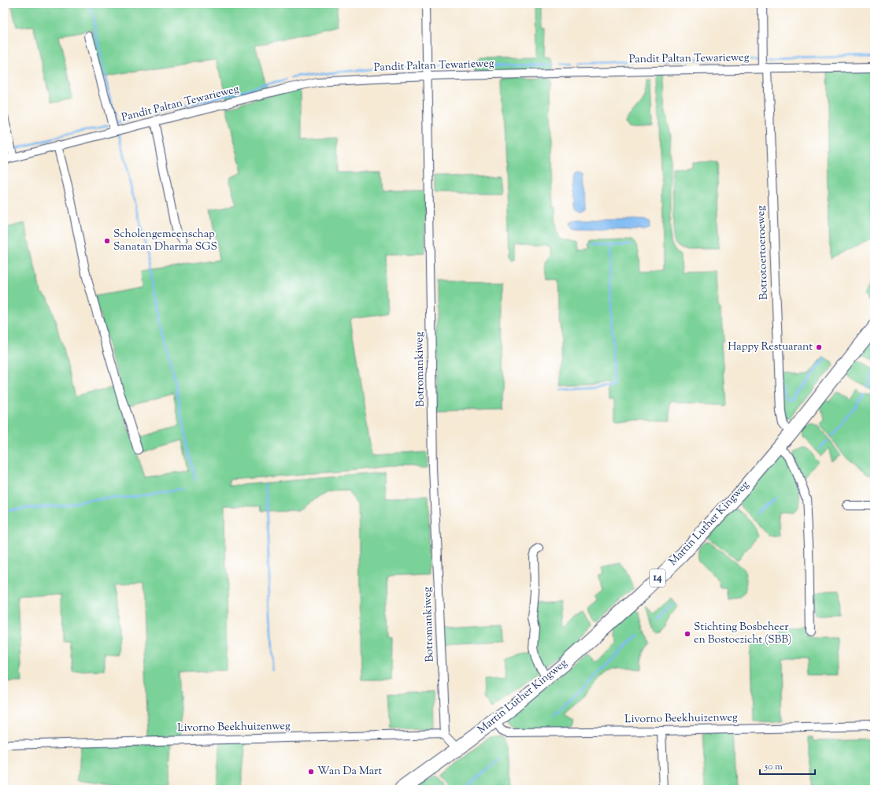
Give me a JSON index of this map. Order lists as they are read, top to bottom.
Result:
{
  "streets": {
    "main road": ["Martin Luther Kingweg", "14"],
    "street": [
      "Pandit Paltan Tewarieweg",
      "Botrotoertoeroeweg",
      "Botromankiweg",
      "Livorno Beekhuizenweg"
    ]
  },
  "crossings": [
    ["Pandit Paltan Tewarieweg", "Botrotoertoeroeweg"],
    ["Pandit Paltan Tewarieweg", "Botromankiweg"],
    ["Botrotoertoeroeweg", "Martin Luther Kingweg"],
    ["Botromankiweg", "Livorno Beekhuizenweg"],
    ["Martin Luther Kingweg", "Livorno Beekhuizenweg"]
  ],
  "places": [
    "Scholengemeenschap Sanatan Dharma SGS",
    "Happy Restuarant",
    "Stichting Bosbeheer en Bostoezicht (SBB)",
    "Wan Da Mart"
  ],
  "scale_bar": "50 m"
}
